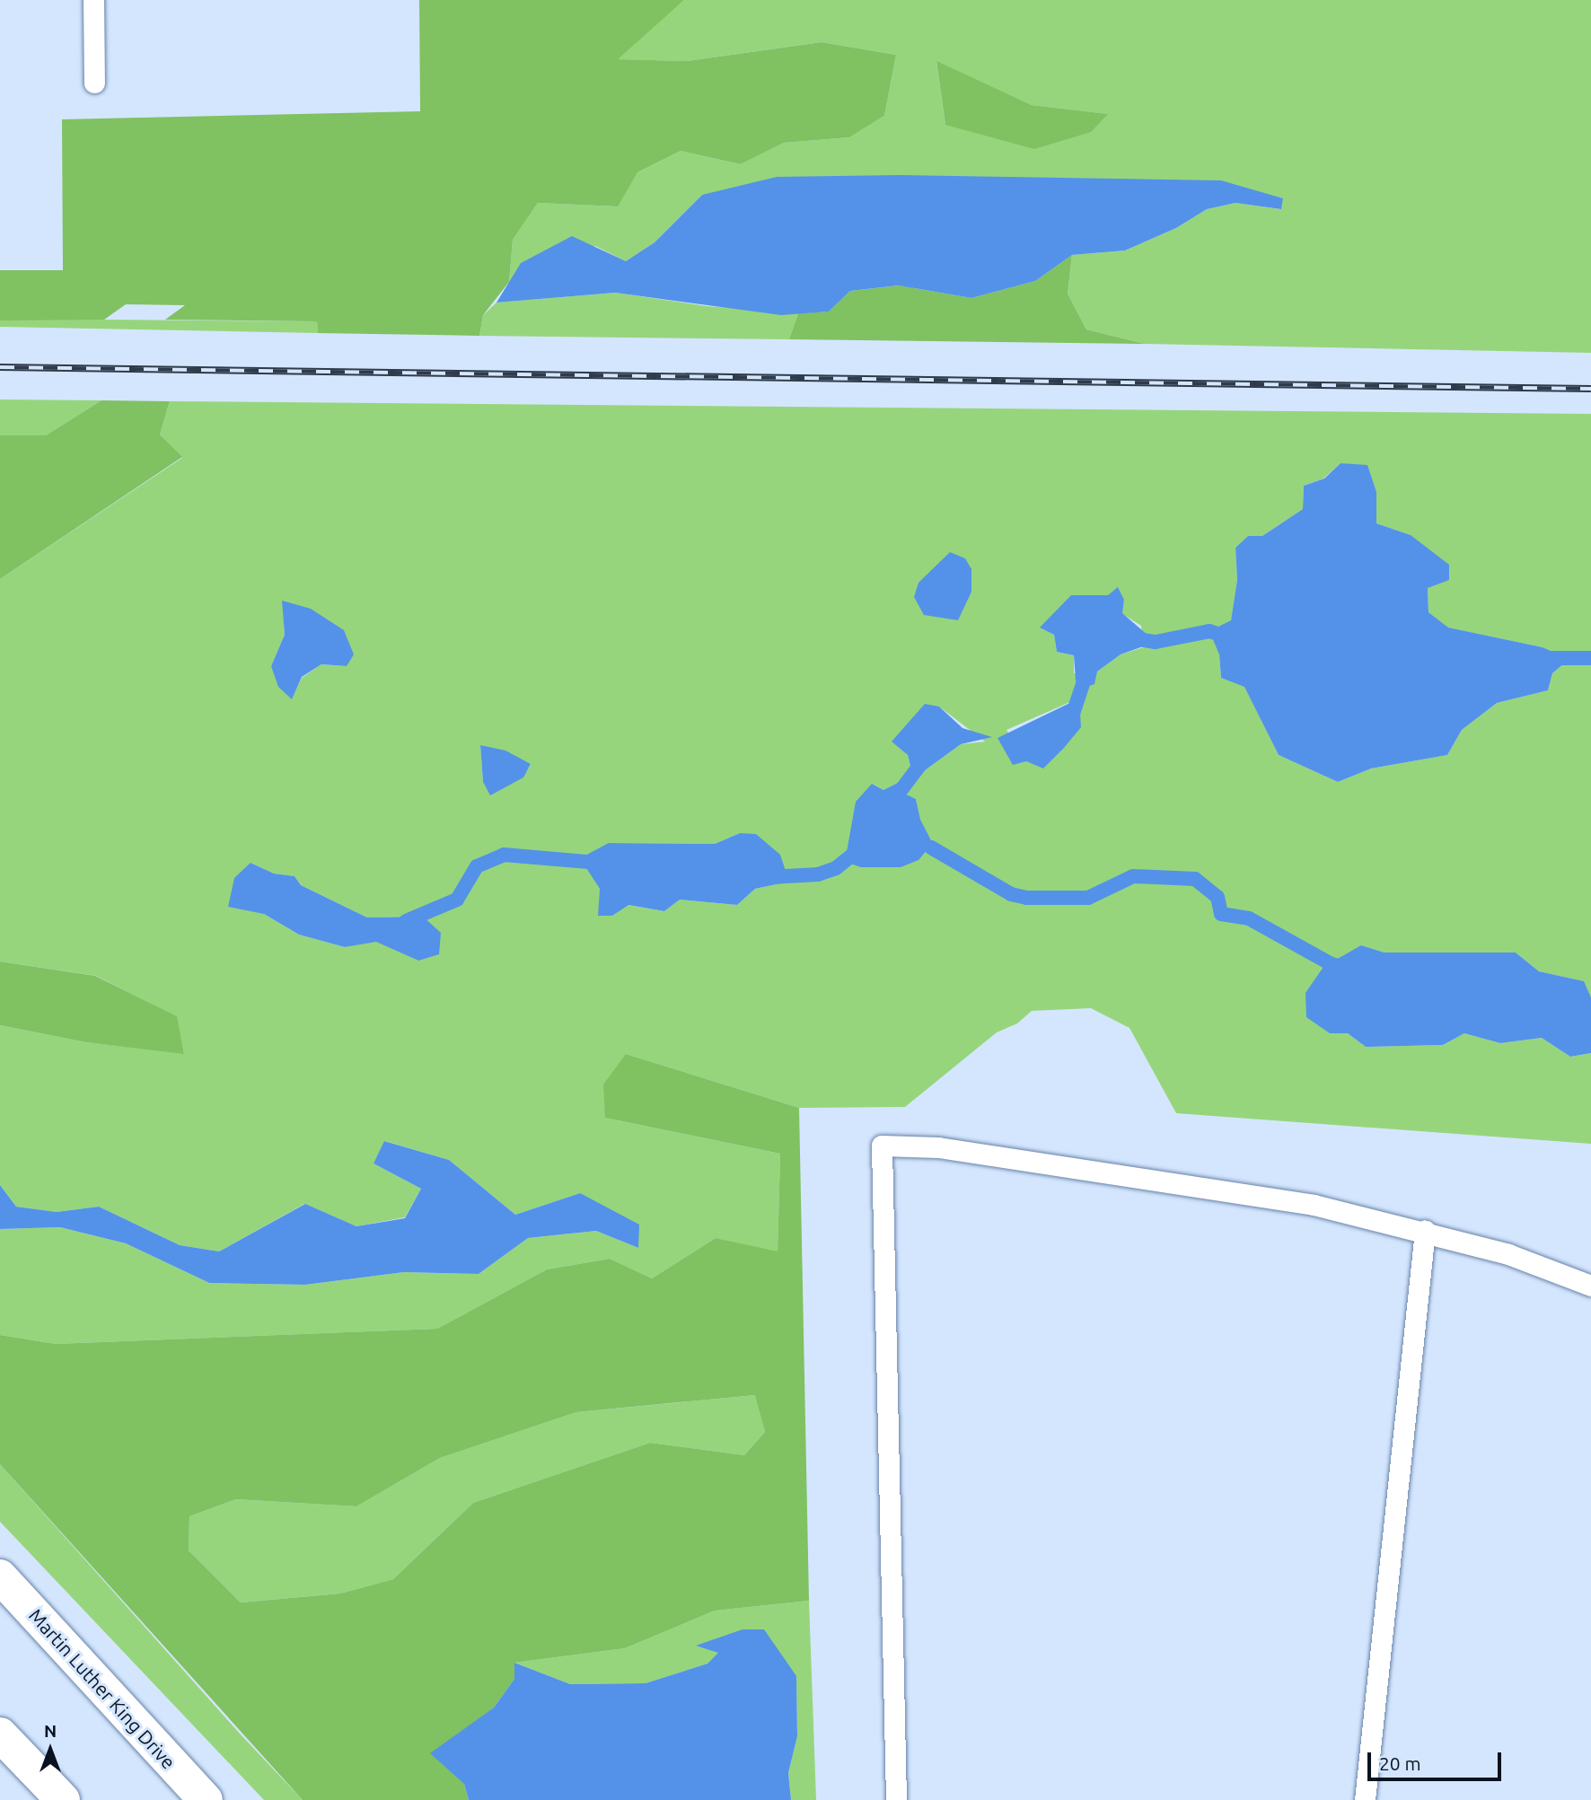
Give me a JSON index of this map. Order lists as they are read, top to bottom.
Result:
{
  "streets": {
    "main road": ["Martin Luther King Drive"]
  },
  "scale_bar": "20 m",
  "north": "top"
}
